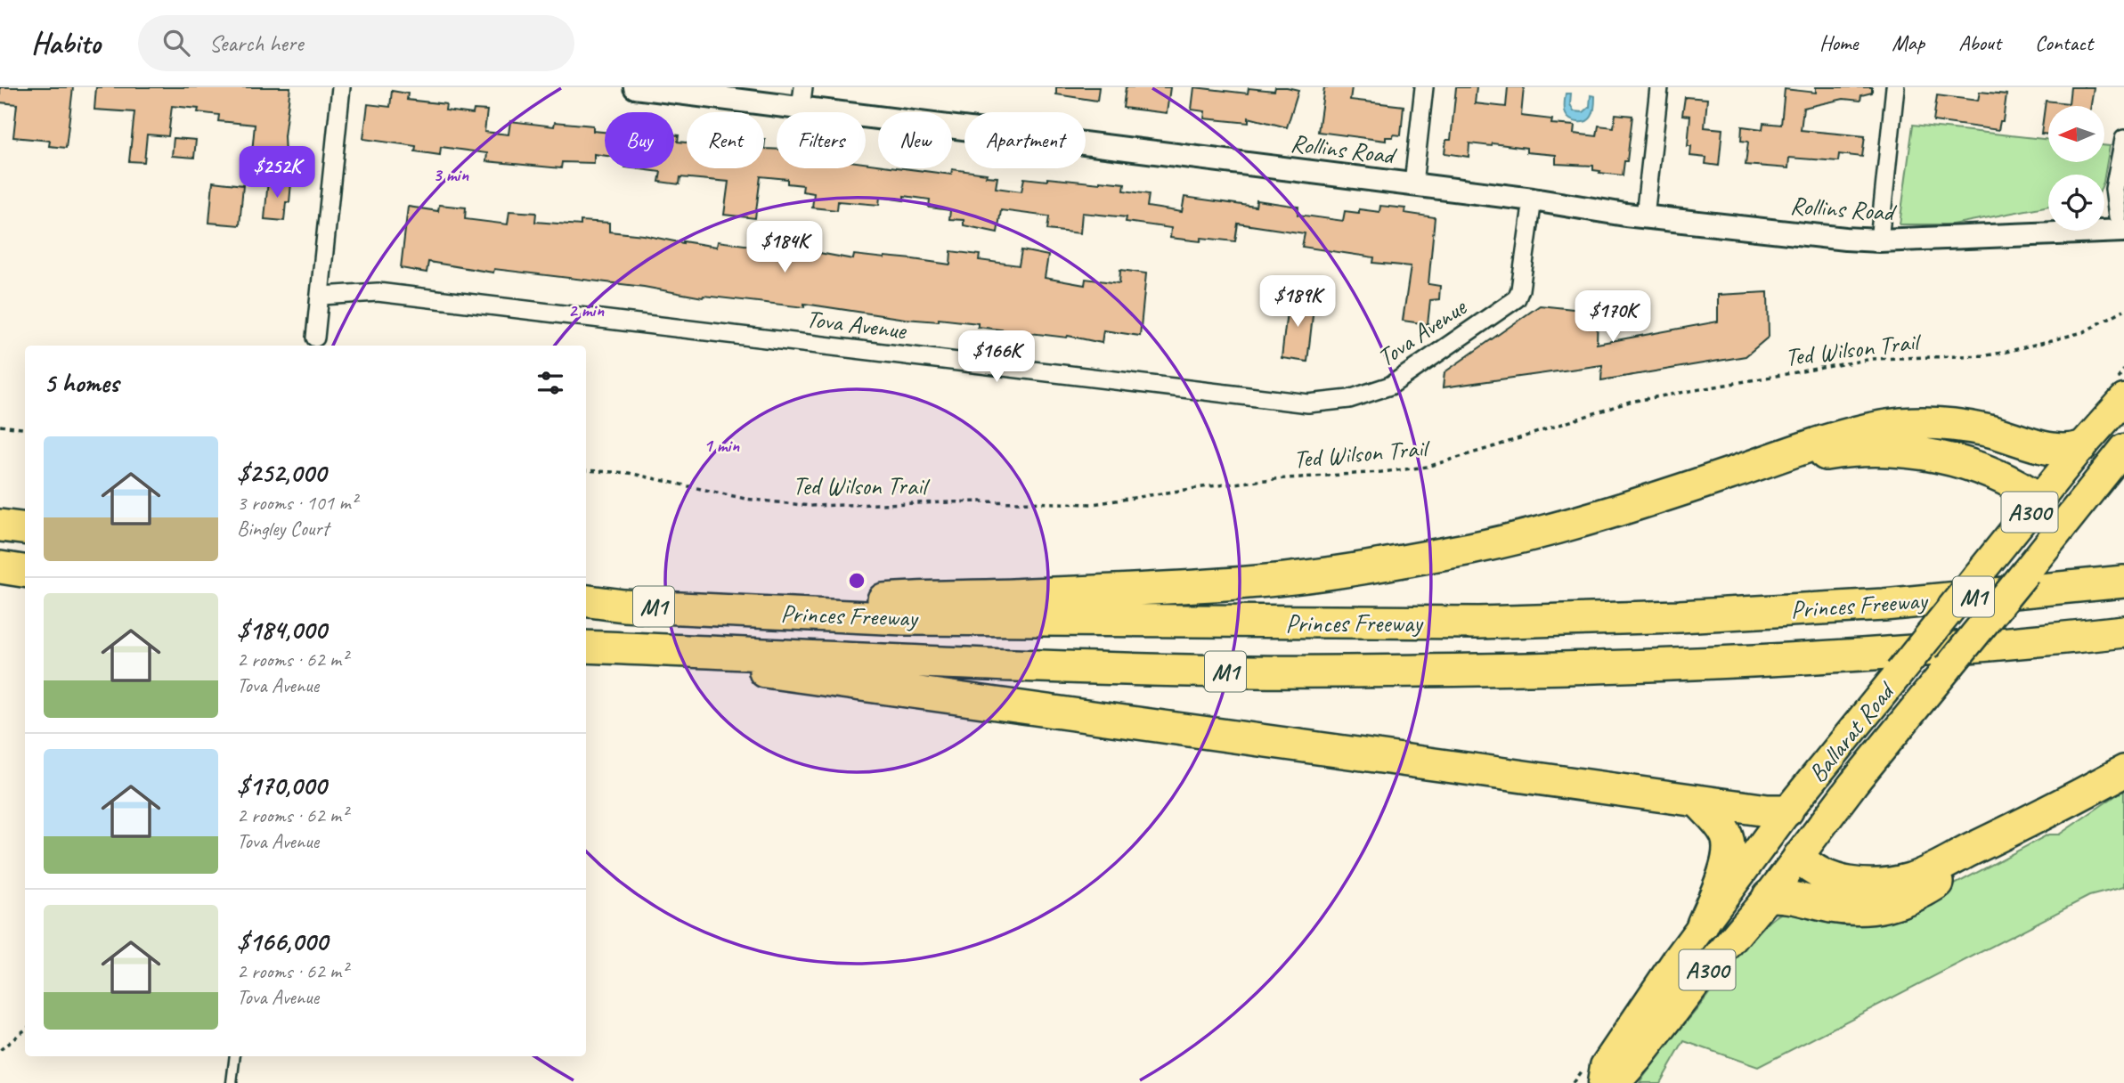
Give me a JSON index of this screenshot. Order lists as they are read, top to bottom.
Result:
{
  "streets": {
    "highway": [
      "A300",
      "M1",
      "Princes Freeway",
      "Ballarat Road"
    ],
    "street": ["Rollins Road", "Tova Avenue"],
    "path": ["Ted Wilson Trail"]
  },
  "crossings": [
    ["Rollins Road", "Tova Avenue"]
  ],
  "north": "left",
  "page": {
    "header": "Habito",
    "search": "Search here",
    "nav": [
      "Home",
      "Map",
      "About",
      "Contact"
    ],
    "chip": [
      "Buy",
      "Rent",
      "Filters",
      "New",
      "Apartment"
    ],
    "price": [
      "$252K",
      "$184K",
      "$189K",
      "$170K",
      "$166K"
    ],
    "heading": "5 homes",
    "list": [
      {
        "name": "$252,000",
        "note": "3 rooms · 101 m² · Bingley Court"
      },
      {
        "name": "$184,000",
        "note": "2 rooms · 62 m² · Tova Avenue"
      },
      {
        "name": "$170,000",
        "note": "2 rooms · 62 m² · Tova Avenue"
      },
      {
        "name": "$166,000",
        "note": "2 rooms · 62 m² · Tova Avenue"
      }
    ]
  },
  "rings": ["3 min", "2 min", "1 min"]
}
